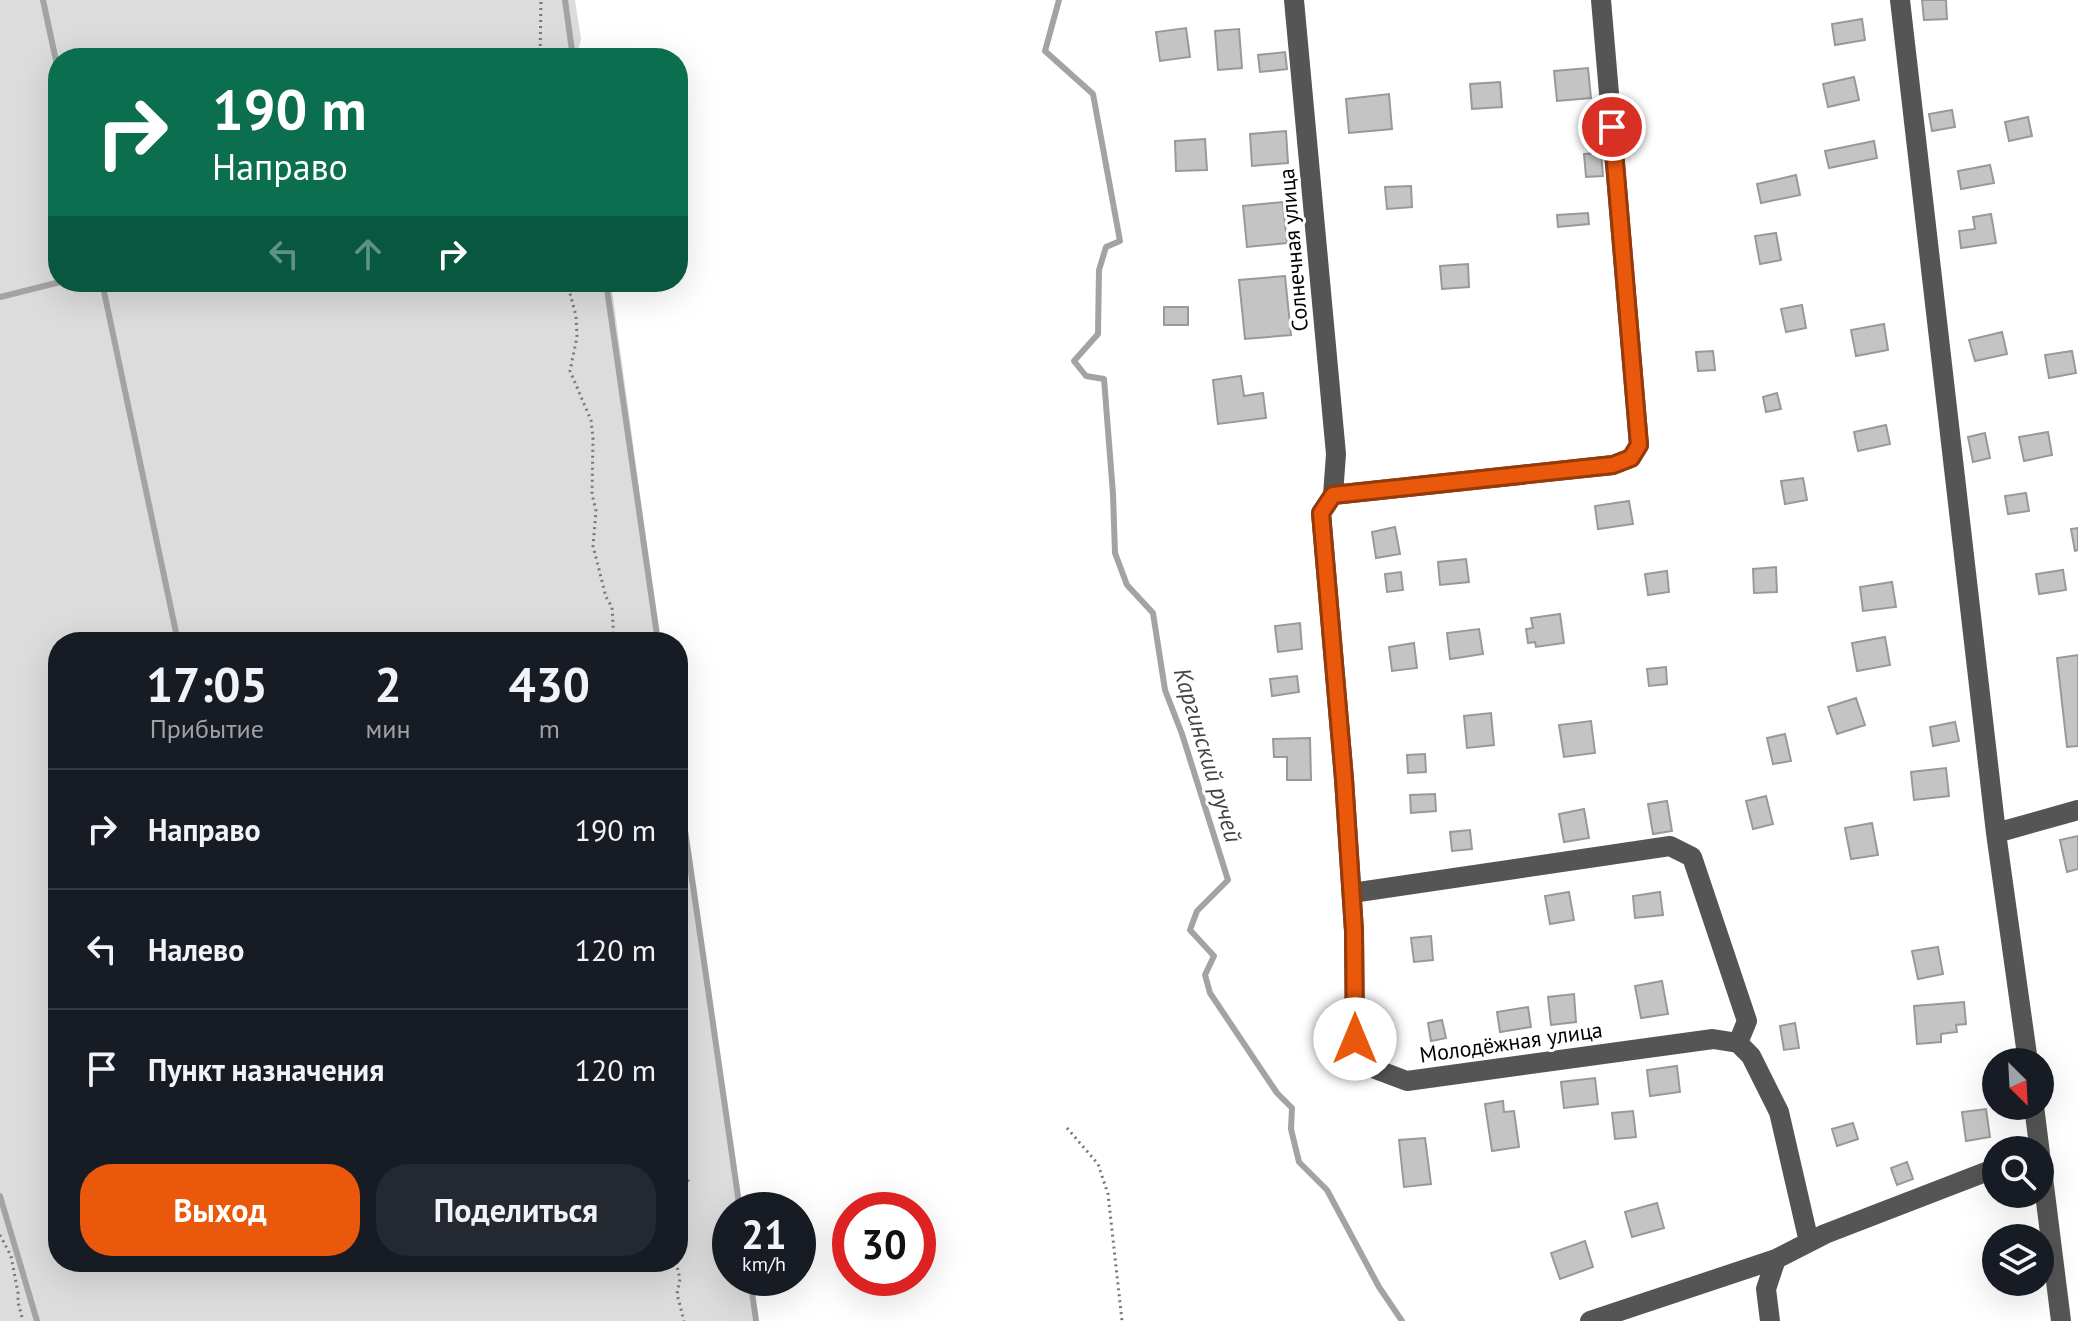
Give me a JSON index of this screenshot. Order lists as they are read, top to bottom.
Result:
{
  "streets": {
    "street": ["Солнечная улица", "Молодёжная улица"]
  },
  "crossings": [
    ["Солнечная улица", "Молодёжная улица"]
  ],
  "water": ["Каргинский ручей"],
  "north": "bottom right",
  "page": {
    "turn": ["190 m", "Направо"],
    "eta": [
      "17:05",
      "Прибытие",
      "2",
      "мин",
      "430",
      "m"
    ],
    "list": [
      {
        "name": "Направо",
        "value": "190 m"
      },
      {
        "name": "Налево",
        "value": "120 m"
      },
      {
        "name": "Пункт назначения",
        "value": "120 m"
      }
    ],
    "buttons": ["Выход", "Поделиться"],
    "speed": "21 km/h",
    "limit": "30"
  }
}
